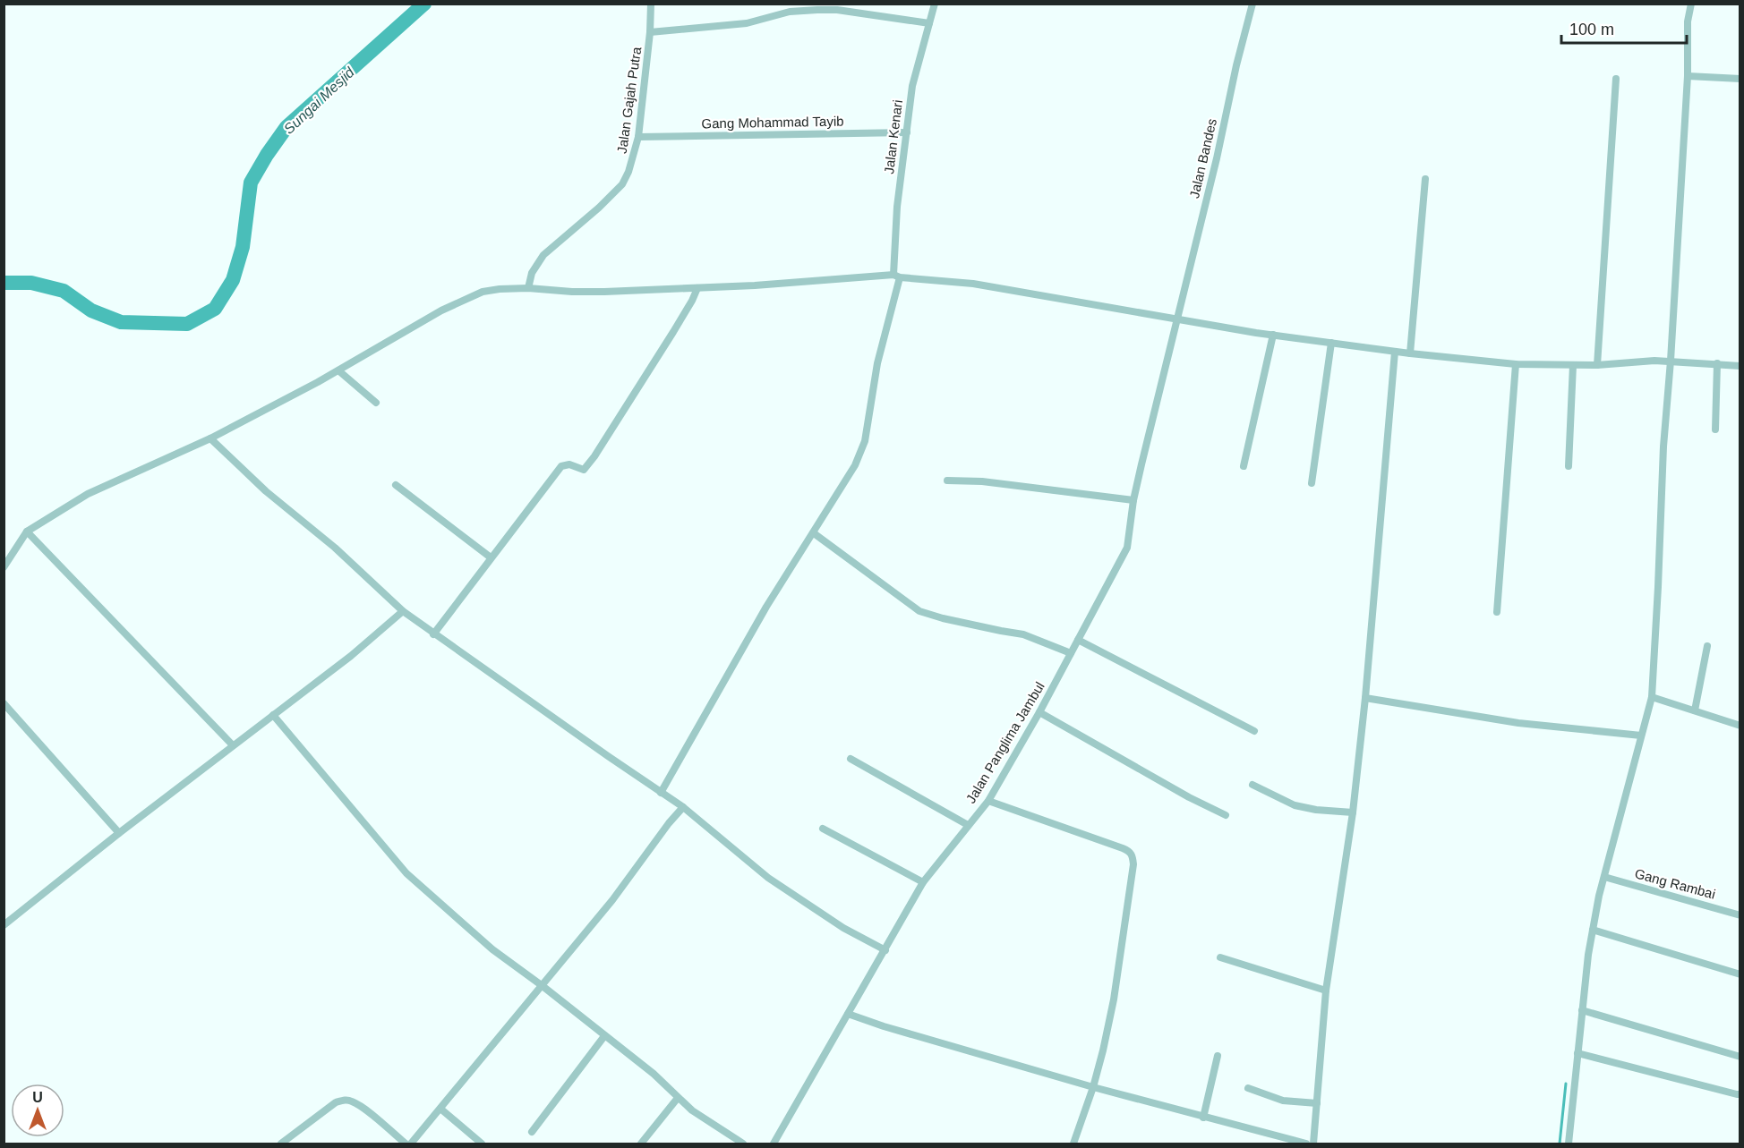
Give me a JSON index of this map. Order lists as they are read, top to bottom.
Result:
{
  "streets": {
    "street": [
      "Jalan Gajah Putra",
      "Gang Mohammad Tayib",
      "Jalan Kenari",
      "Jalan Bandes",
      "Jalan Panglima Jambul",
      "Gang Rambai"
    ]
  },
  "crossings": [
    ["Jalan Gajah Putra", "Gang Mohammad Tayib"],
    ["Gang Mohammad Tayib", "Jalan Kenari"],
    ["Jalan Bandes", "Jalan Panglima Jambul"]
  ],
  "water": ["Sungai Mesjid"],
  "scale_bar": "100 m",
  "north": "top"
}
